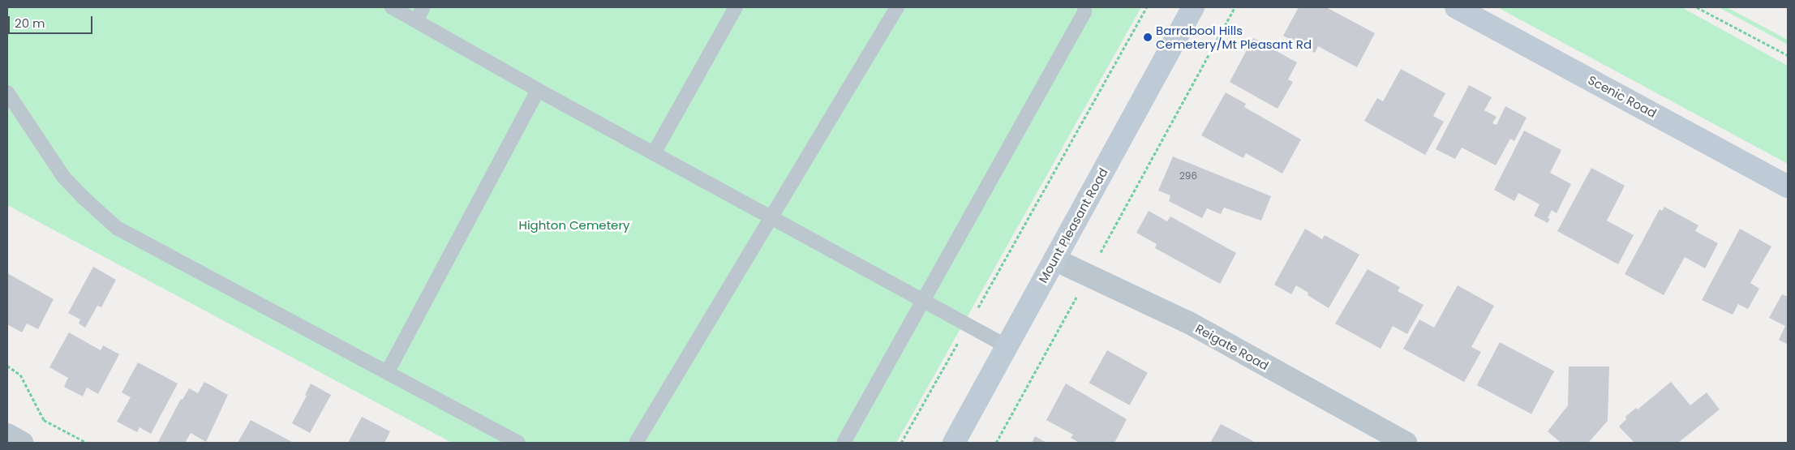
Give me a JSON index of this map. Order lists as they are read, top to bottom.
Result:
{
  "streets": {
    "street": ["Scenic Road", "Mount Pleasant Road", "Reigate Road"]
  },
  "crossings": [
    ["Mount Pleasant Road", "Reigate Road"]
  ],
  "parks": ["Highton Cemetery"],
  "places": ["Barrabool Hills Cemetery/Mt Pleasant Rd"],
  "house_numbers": ["296"],
  "scale_bar": "20 m"
}
